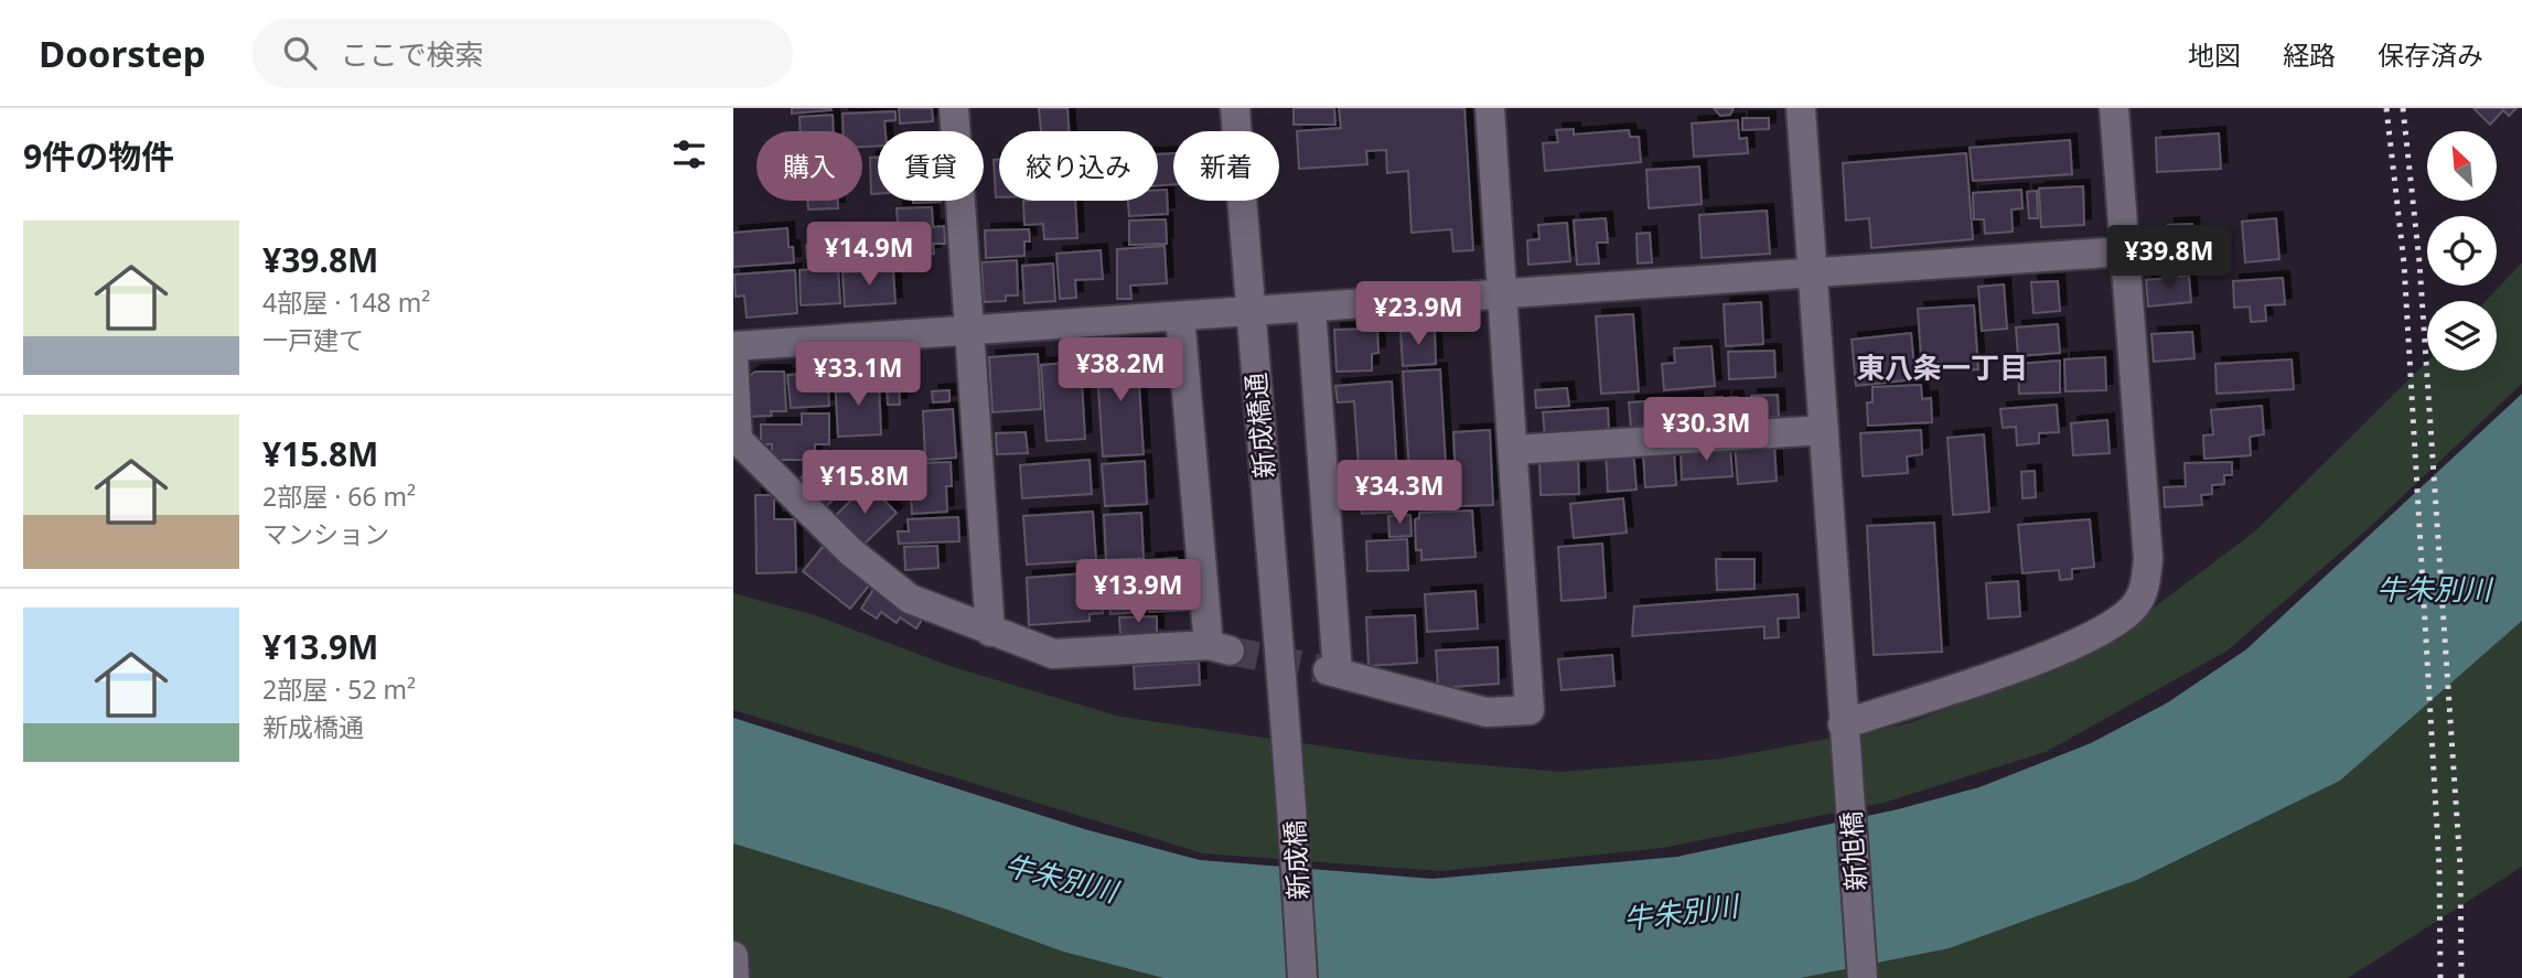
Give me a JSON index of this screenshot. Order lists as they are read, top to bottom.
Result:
{
  "streets": {
    "street": ["新成橋通", "新旭橋", "新成橋"]
  },
  "crossings": [
    ["新成橋通", "新成橋"]
  ],
  "districts": ["東八条一丁目"],
  "water": ["牛朱別川"],
  "north": "top left",
  "page": {
    "header": "Doorstep",
    "search": "ここで検索",
    "nav": ["地図", "経路", "保存済み"],
    "heading": "9件の物件",
    "chip": [
      "購入",
      "賃貸",
      "絞り込み",
      "新着"
    ],
    "list": [
      {
        "name": "¥39.8M",
        "note": "4部屋 · 148 m² · 一戸建て"
      },
      {
        "name": "¥15.8M",
        "note": "2部屋 · 66 m² · マンション"
      },
      {
        "name": "¥13.9M",
        "note": "2部屋 · 52 m² · 新成橋通"
      }
    ],
    "price": [
      "¥14.9M",
      "¥39.8M",
      "¥23.9M",
      "¥38.2M",
      "¥33.1M",
      "¥30.3M",
      "¥15.8M",
      "¥34.3M",
      "¥13.9M"
    ]
  }
}
